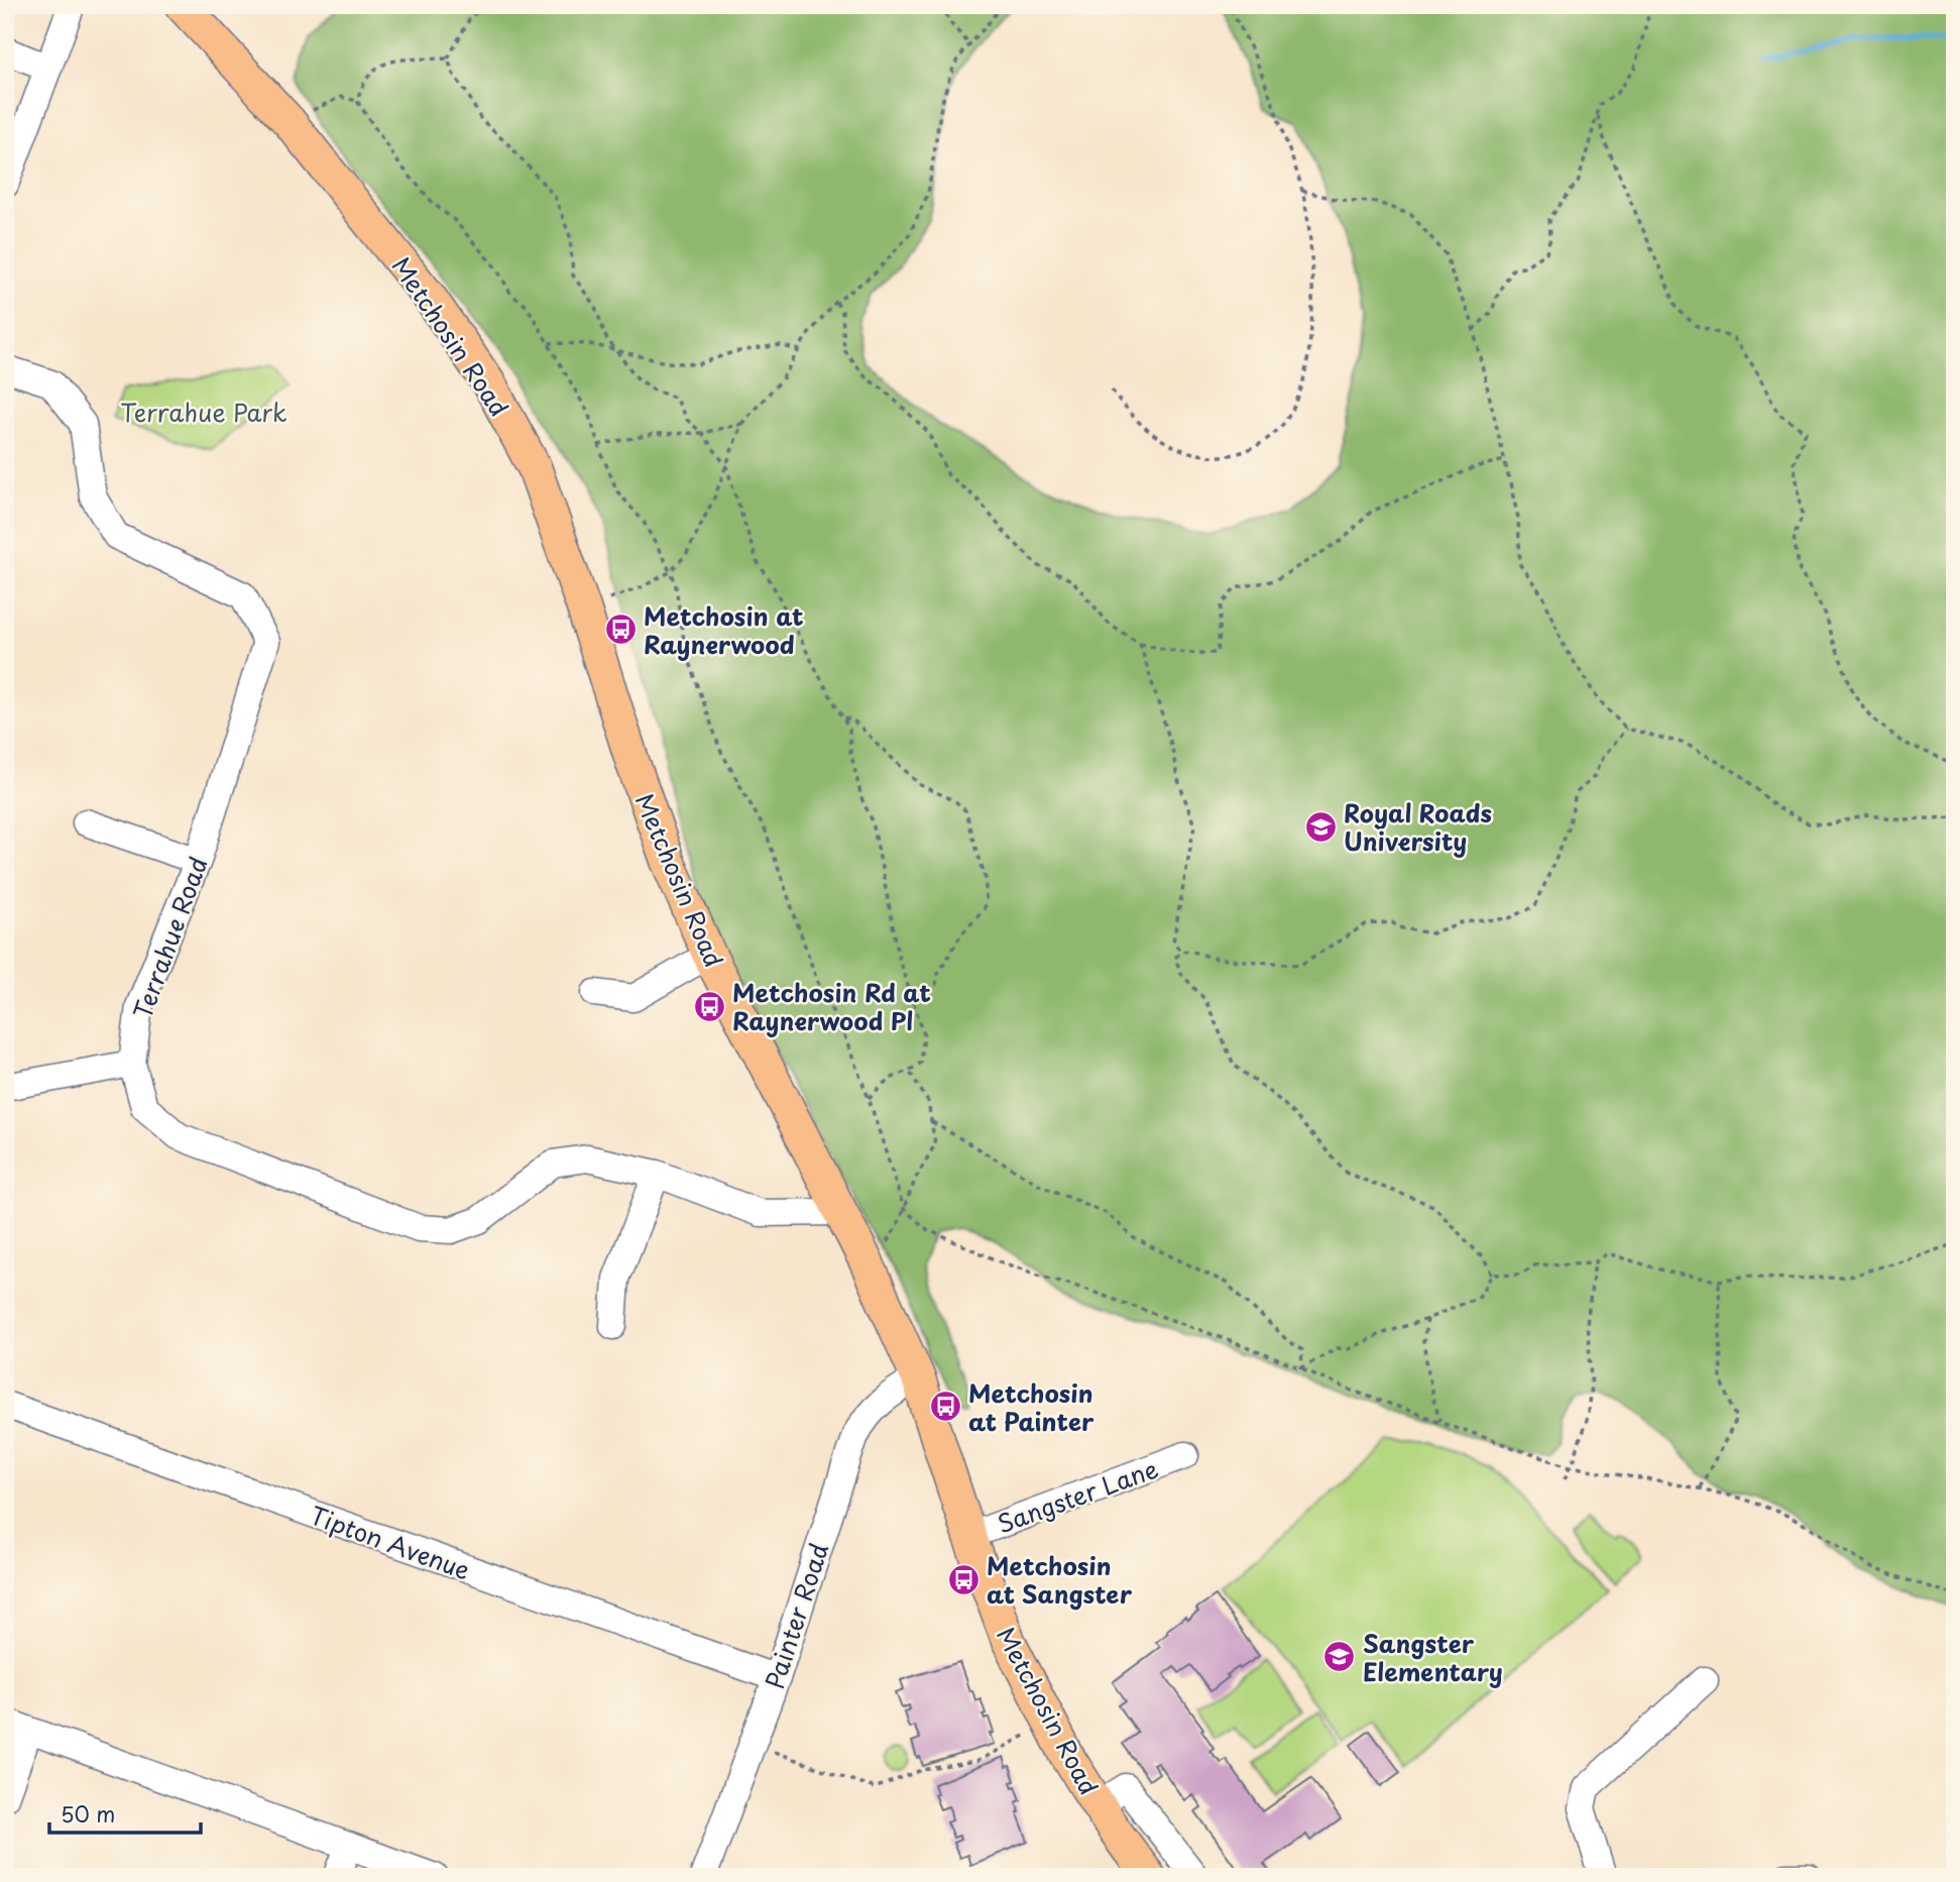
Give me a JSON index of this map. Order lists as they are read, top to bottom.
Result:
{
  "streets": {
    "main road": ["Metchosin Road"],
    "street": [
      "Terrahue Road",
      "Sangster Lane",
      "Tipton Avenue",
      "Painter Road"
    ]
  },
  "crossings": [
    ["Metchosin Road", "Terrahue Road"],
    ["Metchosin Road", "Sangster Lane"],
    ["Metchosin Road", "Painter Road"],
    ["Tipton Avenue", "Painter Road"]
  ],
  "parks": ["Terrahue Park"],
  "places": {
    "bus stop": [
      "Metchosin at Raynerwood",
      "Metchosin Rd at Raynerwood Pl",
      "Metchosin at Painter",
      "Metchosin at Sangster"
    ],
    "school or university": ["Royal Roads University", "Sangster Elementary"]
  },
  "scale_bar": "50 m"
}
